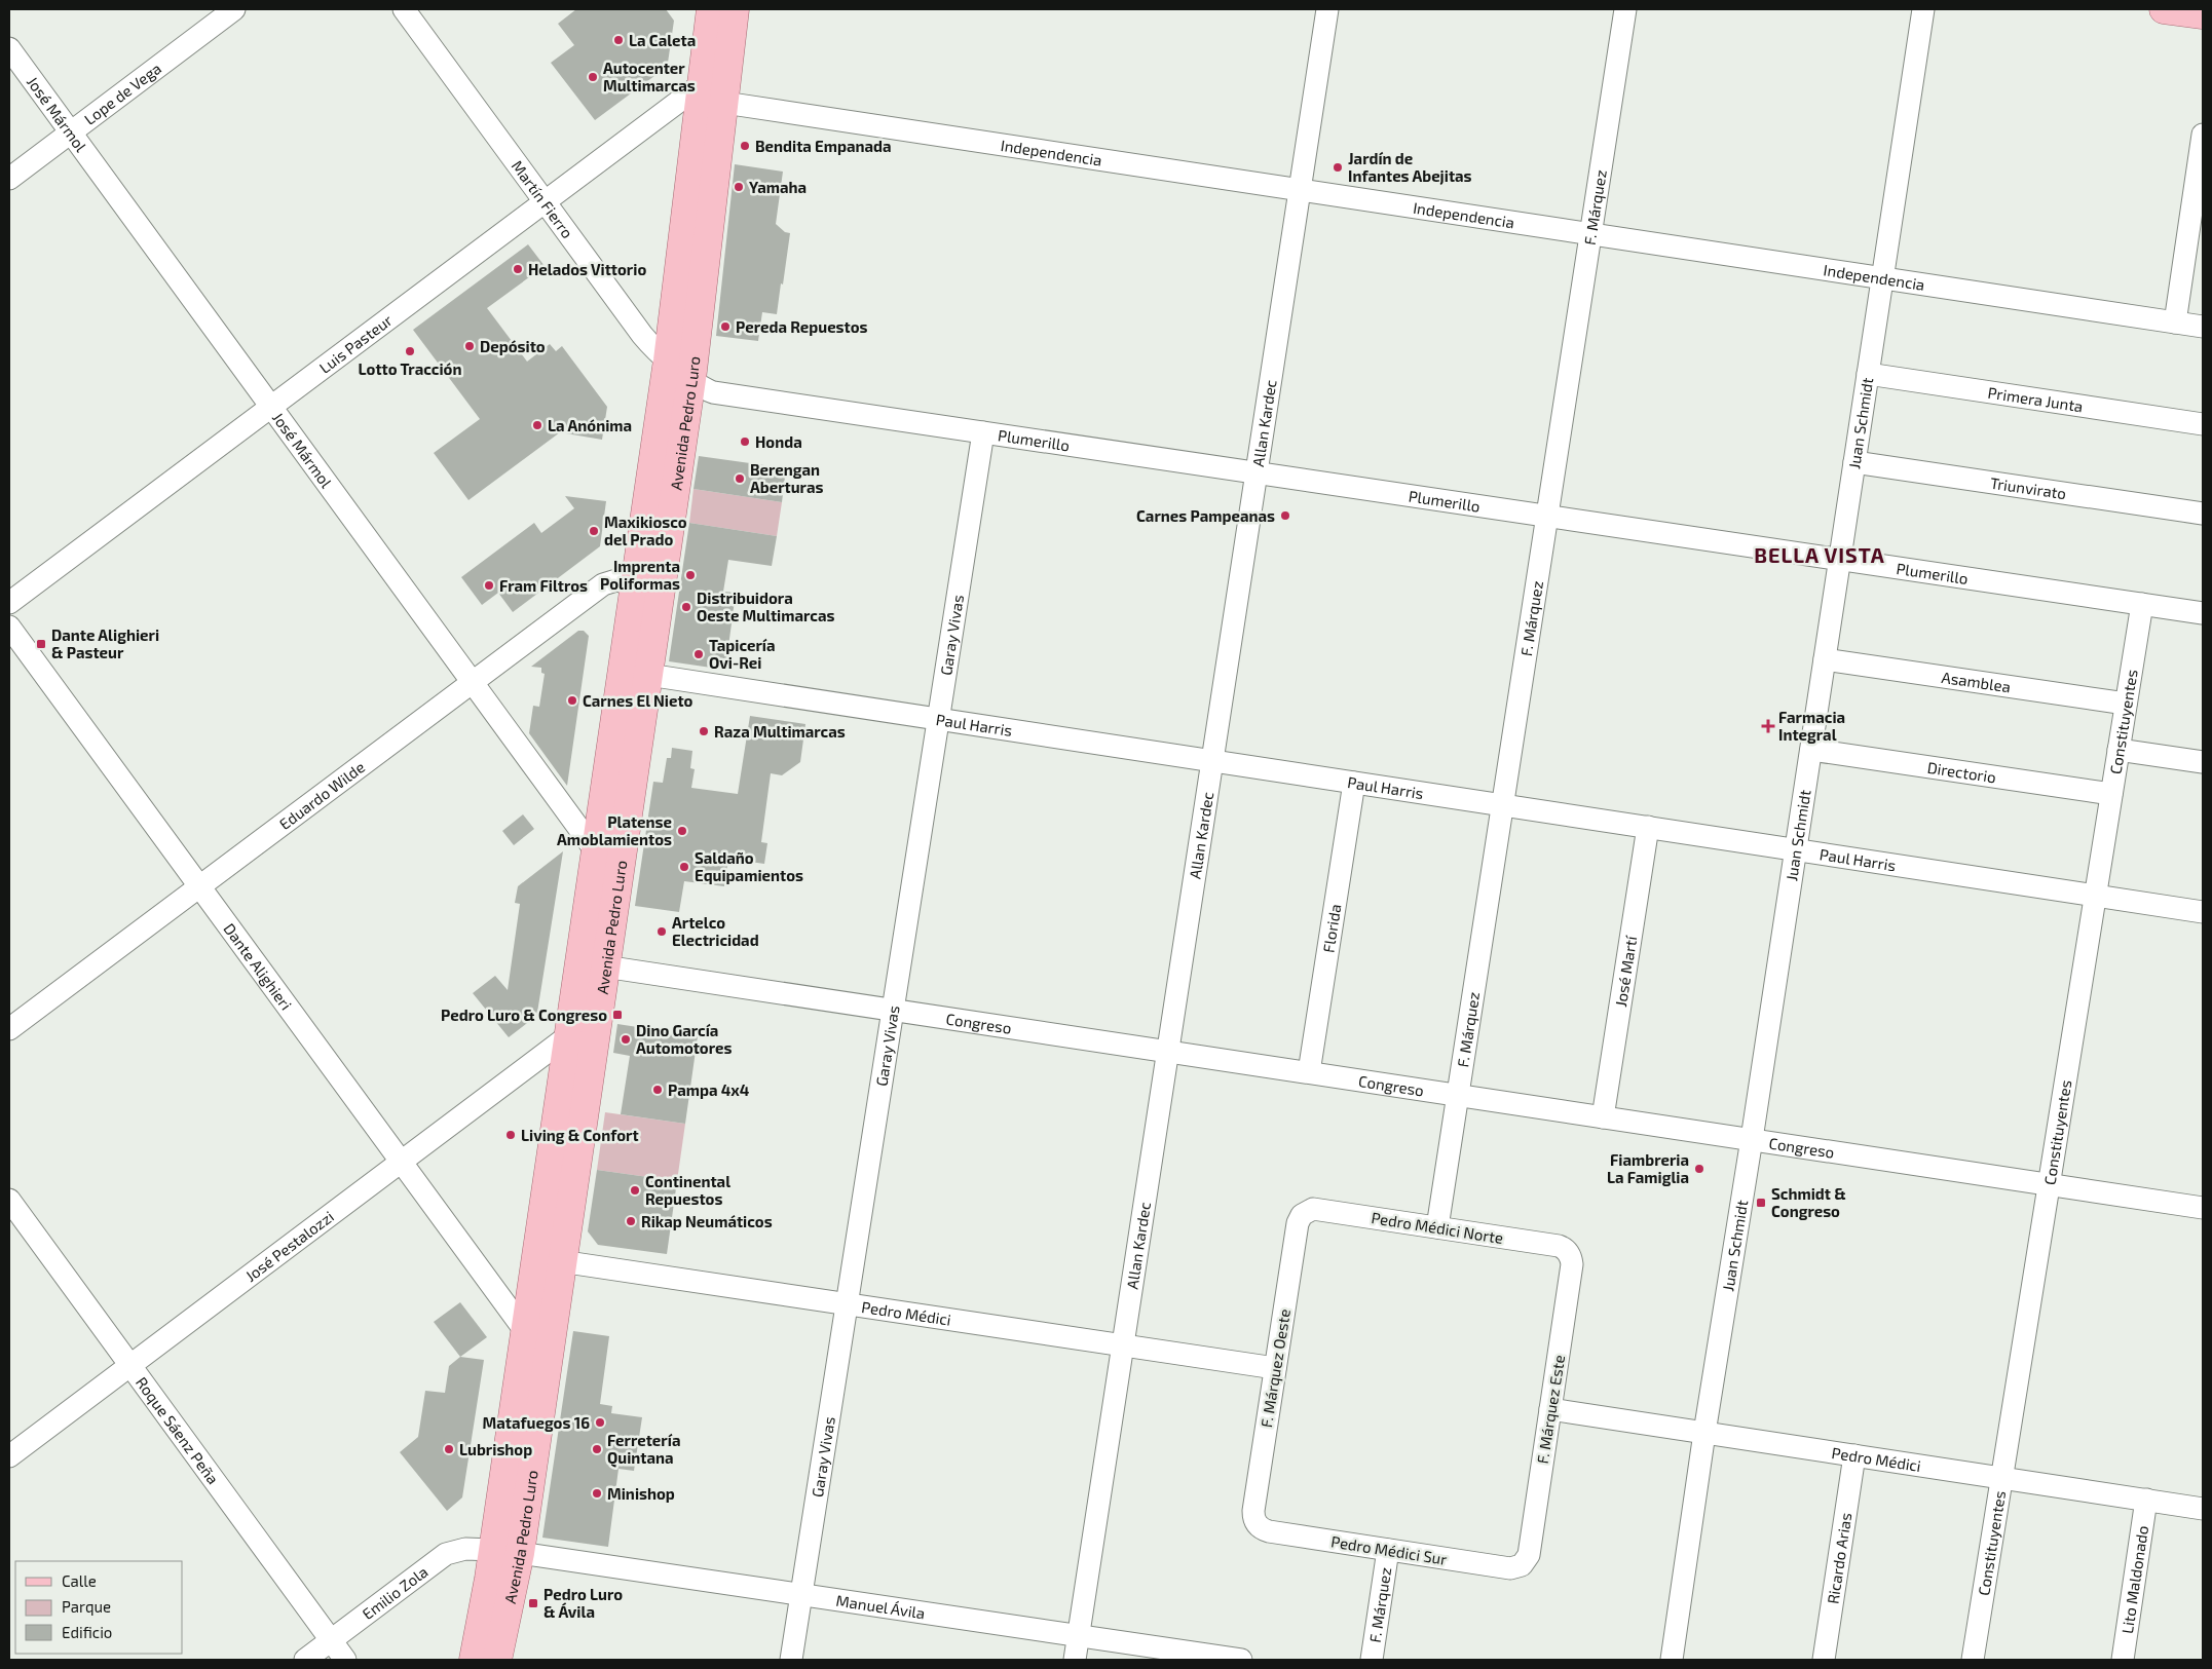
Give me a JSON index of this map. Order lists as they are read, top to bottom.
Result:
{
  "streets": {
    "main road": ["Avenida Pedro Luro"],
    "street": [
      "Lope de Vega",
      "José Mármol",
      "Independencia",
      "Martín Fierro",
      "F. Márquez",
      "Luis Pasteur",
      "Primera Junta",
      "Allan Kardec",
      "Juan Schmidt",
      "Plumerillo",
      "Triunvirato",
      "Garay Vivas",
      "Asamblea",
      "Constituyentes",
      "Paul Harris",
      "Directorio",
      "Eduardo Wilde",
      "Florida",
      "Dante Alighieri",
      "José Martí",
      "Congreso",
      "Pedro Médici Norte",
      "José Pestalozzi",
      "Pedro Médici",
      "F. Márquez Oeste",
      "F. Márquez Este",
      "Roque Sáenz Peña",
      "Pedro Médici Sur",
      "Ricardo Arias",
      "Lito Maldonado",
      "Emilio Zola",
      "Manuel Ávila"
    ]
  },
  "crossings": [
    ["Lope de Vega", "José Mármol"],
    ["José Mármol", "Luis Pasteur"],
    ["José Mármol", "Avenida Pedro Luro"],
    ["José Mármol", "Eduardo Wilde"],
    ["Independencia", "F. Márquez"],
    ["Independencia", "Allan Kardec"],
    ["Independencia", "Juan Schmidt"],
    ["Independencia", "Avenida Pedro Luro"],
    ["Martín Fierro", "Luis Pasteur"],
    ["Martín Fierro", "Avenida Pedro Luro"],
    ["Martín Fierro", "Plumerillo"],
    ["F. Márquez", "Plumerillo"],
    ["F. Márquez", "Paul Harris"],
    ["F. Márquez", "Congreso"],
    ["F. Márquez", "Pedro Médici Norte"],
    ["F. Márquez", "Pedro Médici Sur"],
    ["Luis Pasteur", "Avenida Pedro Luro"],
    ["Primera Junta", "Juan Schmidt"],
    ["Allan Kardec", "Plumerillo"],
    ["Allan Kardec", "Paul Harris"],
    ["Allan Kardec", "Congreso"],
    ["Allan Kardec", "Pedro Médici"],
    ["Allan Kardec", "Manuel Ávila"],
    ["Juan Schmidt", "Plumerillo"],
    ["Juan Schmidt", "Triunvirato"],
    ["Juan Schmidt", "Asamblea"],
    ["Juan Schmidt", "Paul Harris"],
    ["Juan Schmidt", "Directorio"],
    ["Juan Schmidt", "Congreso"],
    ["Juan Schmidt", "Pedro Médici"],
    ["Avenida Pedro Luro", "Plumerillo"],
    ["Avenida Pedro Luro", "Paul Harris"],
    ["Avenida Pedro Luro", "Eduardo Wilde"],
    ["Avenida Pedro Luro", "Dante Alighieri"],
    ["Avenida Pedro Luro", "Congreso"],
    ["Avenida Pedro Luro", "José Pestalozzi"],
    ["Avenida Pedro Luro", "Pedro Médici"],
    ["Avenida Pedro Luro", "Emilio Zola"],
    ["Avenida Pedro Luro", "Manuel Ávila"],
    ["Plumerillo", "Garay Vivas"],
    ["Plumerillo", "Constituyentes"],
    ["Garay Vivas", "Paul Harris"],
    ["Garay Vivas", "Congreso"],
    ["Garay Vivas", "Pedro Médici"],
    ["Garay Vivas", "Manuel Ávila"],
    ["Asamblea", "Constituyentes"],
    ["Constituyentes", "Paul Harris"],
    ["Constituyentes", "Directorio"],
    ["Constituyentes", "Congreso"],
    ["Constituyentes", "Pedro Médici"],
    ["Paul Harris", "Florida"],
    ["Paul Harris", "José Martí"],
    ["Eduardo Wilde", "Dante Alighieri"],
    ["Florida", "Congreso"],
    ["Dante Alighieri", "José Pestalozzi"],
    ["José Martí", "Congreso"],
    ["Pedro Médici Norte", "F. Márquez Oeste"],
    ["Pedro Médici Norte", "F. Márquez Este"],
    ["José Pestalozzi", "Roque Sáenz Peña"],
    ["Pedro Médici", "F. Márquez Oeste"],
    ["Pedro Médici", "F. Márquez Este"],
    ["Pedro Médici", "Ricardo Arias"],
    ["Pedro Médici", "Lito Maldonado"],
    ["F. Márquez Oeste", "Pedro Médici Sur"],
    ["F. Márquez Este", "Pedro Médici Sur"],
    ["Roque Sáenz Peña", "Emilio Zola"],
    ["Emilio Zola", "Manuel Ávila"]
  ],
  "districts": ["BELLA VISTA"],
  "places": {
    "other": [
      "La Caleta",
      "Autocenter Multimarcas",
      "Bendita Empanada",
      "Jardín de Infantes Abejitas",
      "Yamaha",
      "Helados Vittorio",
      "Pereda Repuestos",
      "Depósito",
      "Lotto Tracción",
      "La Anónima",
      "Honda",
      "Berengan Aberturas",
      "Carnes Pampeanas",
      "Maxikiosco del Prado",
      "Imprenta Poliformas",
      "Fram Filtros",
      "Distribuidora Oeste Multimarcas",
      "Tapicería Ovi-Rei",
      "Carnes El Nieto",
      "Raza Multimarcas",
      "Platense Amoblamientos",
      "Saldaño Equipamientos",
      "Artelco Electricidad",
      "Dino García Automotores",
      "Pampa 4x4",
      "Living & Confort",
      "Fiambreria La Famiglia",
      "Continental Repuestos",
      "Rikap Neumáticos",
      "Matafuegos 16",
      "Lubrishop",
      "Ferretería Quintana",
      "Minishop"
    ],
    "transit": [
      "Dante Alighieri & Pasteur",
      "Pedro Luro & Congreso",
      "Schmidt & Congreso",
      "Pedro Luro & Ávila"
    ],
    "health": ["Farmacia Integral"]
  },
  "legend": ["Calle", "Parque", "Edificio"]
}
